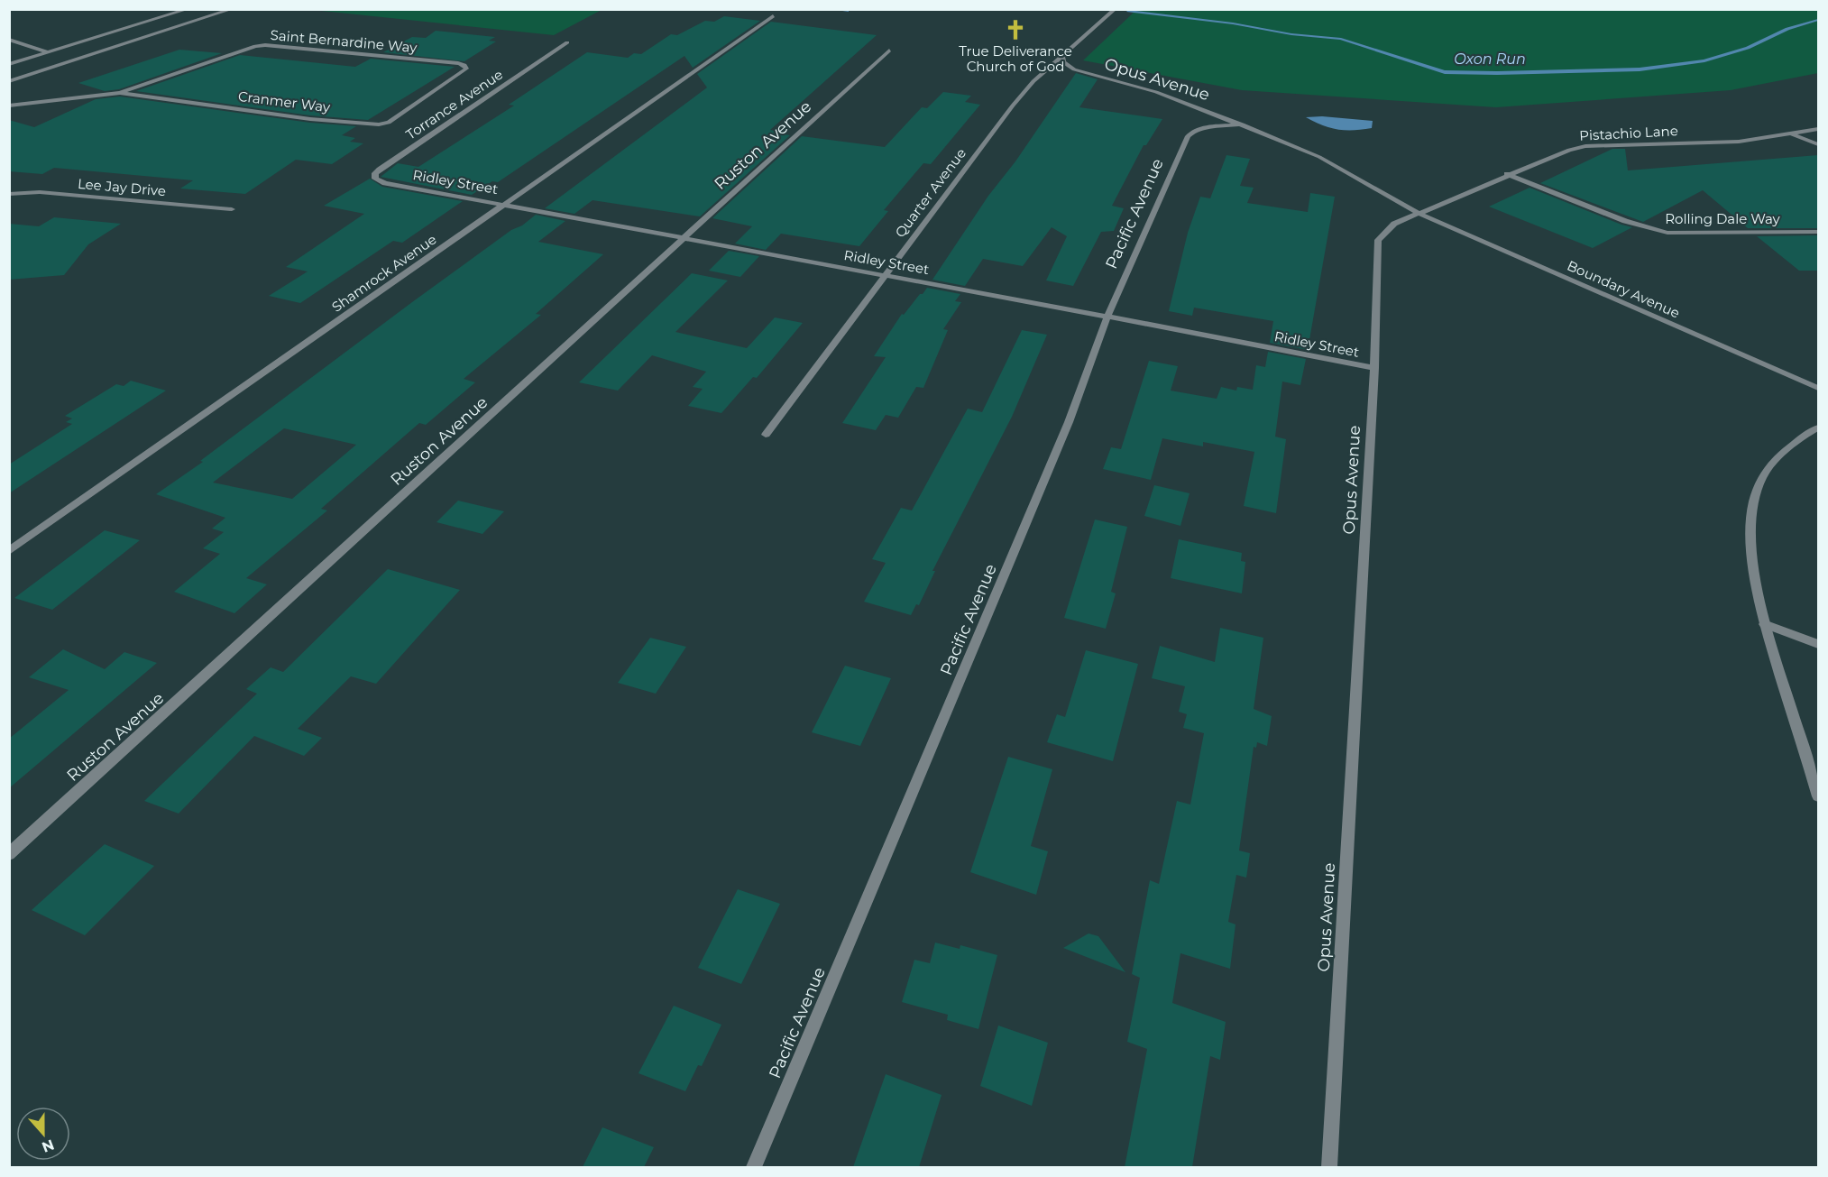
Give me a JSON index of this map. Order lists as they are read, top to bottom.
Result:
{
  "streets": {
    "street": [
      "Saint Bernardine Way",
      "Opus Avenue",
      "Cranmer Way",
      "Torrance Avenue",
      "Pistachio Lane",
      "Ruston Avenue",
      "Ridley Street",
      "Lee Jay Drive",
      "Quarter Avenue",
      "Pacific Avenue",
      "Rolling Dale Way",
      "Shamrock Avenue",
      "Boundary Avenue"
    ]
  },
  "crossings": [
    ["Saint Bernardine Way", "Cranmer Way"],
    ["Opus Avenue", "Pistachio Lane"],
    ["Opus Avenue", "Ridley Street"],
    ["Opus Avenue", "Quarter Avenue"],
    ["Opus Avenue", "Pacific Avenue"],
    ["Opus Avenue", "Boundary Avenue"],
    ["Torrance Avenue", "Ridley Street"],
    ["Pistachio Lane", "Rolling Dale Way"],
    ["Pistachio Lane", "Boundary Avenue"],
    ["Ruston Avenue", "Ridley Street"],
    ["Ridley Street", "Quarter Avenue"],
    ["Ridley Street", "Pacific Avenue"],
    ["Ridley Street", "Shamrock Avenue"]
  ],
  "water": ["Oxon Run"],
  "places": {
    "church": ["True Deliverance Church of God"]
  },
  "north": "bottom"
}
